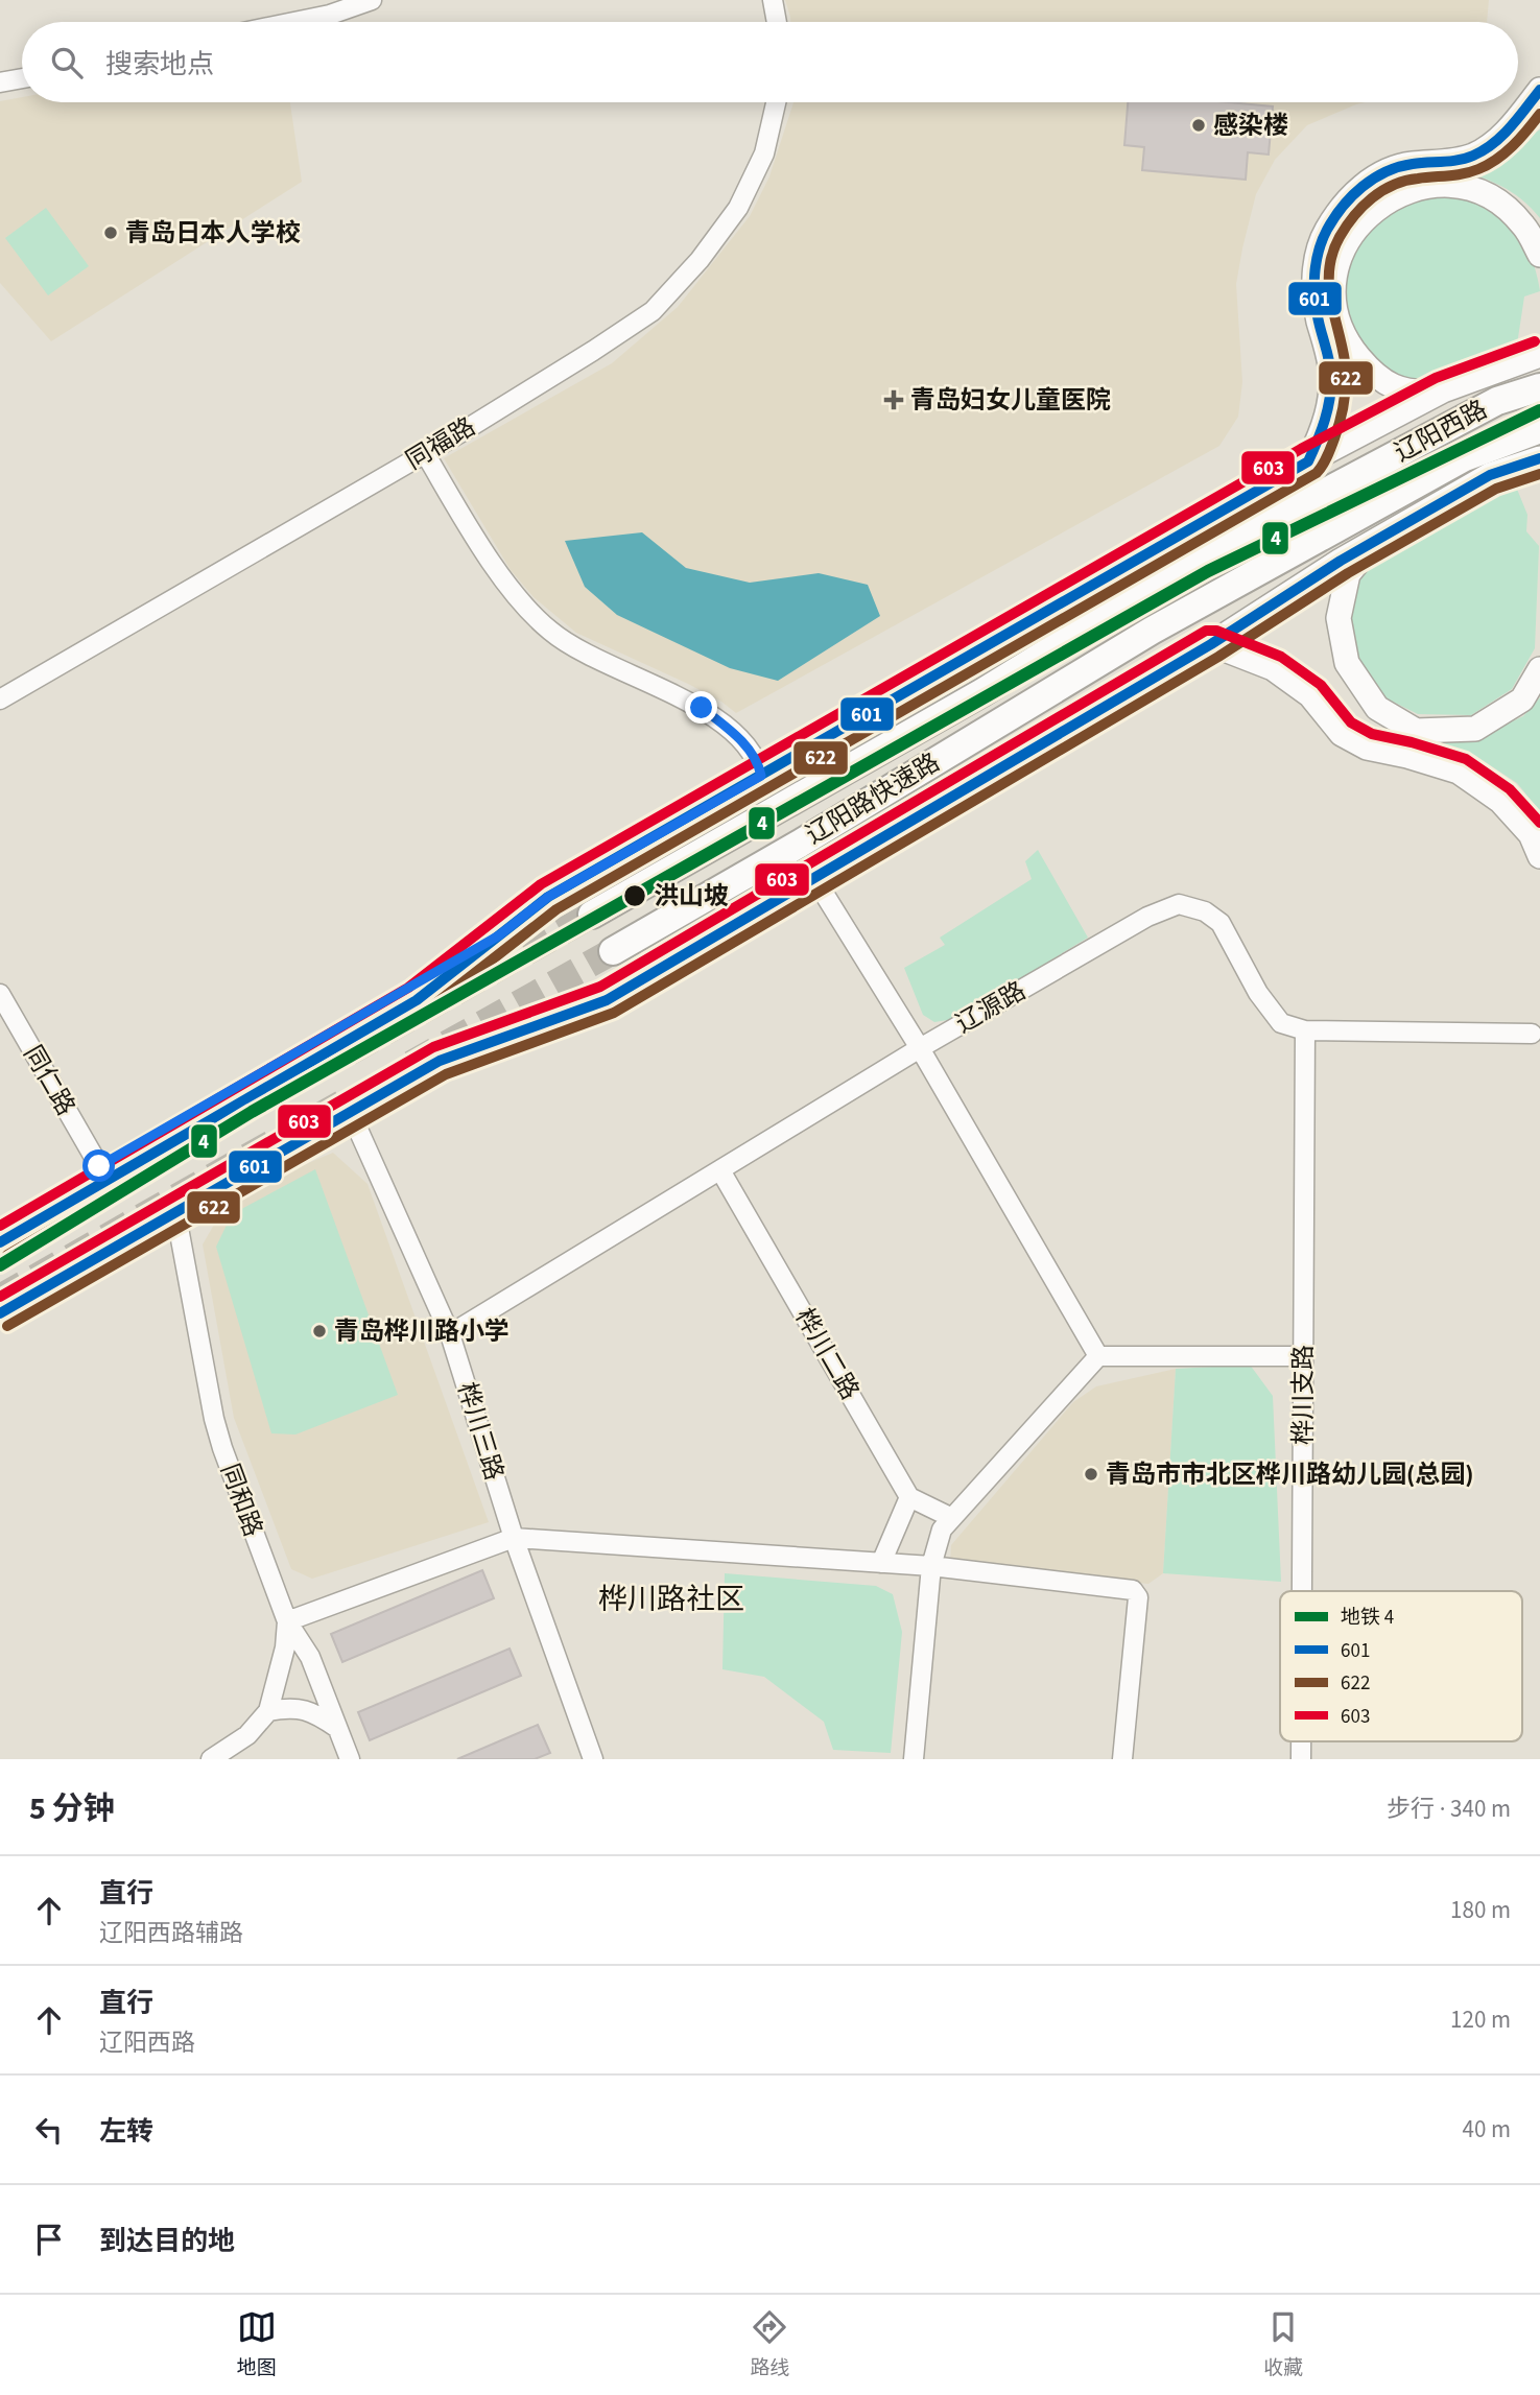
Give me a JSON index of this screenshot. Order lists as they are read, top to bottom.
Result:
{
  "streets": {
    "highway": ["辽阳西路", "辽阳路快速路"],
    "street": [
      "同福路",
      "辽源路",
      "同仁路",
      "桦川二路",
      "桦川支路",
      "桦川三路",
      "同和路"
    ]
  },
  "crossings": [
    ["辽阳西路", "辽阳路快速路"],
    ["辽阳西路", "同仁路"],
    ["辽源路", "桦川二路"],
    ["辽源路", "桦川支路"],
    ["辽源路", "桦川三路"]
  ],
  "districts": ["桦川路社区"],
  "places": {
    "other": [
      "感染楼",
      "青岛日本人学校",
      "洪山坡",
      "青岛桦川路小学",
      "青岛市市北区桦川路幼儿园(总园)"
    ],
    "health": ["青岛妇女儿童医院"]
  },
  "lines": [
    "transit line 601",
    "transit line 622",
    "transit line 603",
    "metro line 4"
  ],
  "legend": [
    "地铁 4",
    "601",
    "622",
    "603"
  ],
  "page": {
    "search": "搜索地点",
    "heading": ["5 分钟", "步行 · 340 m"],
    "list": [
      ["直行", "辽阳西路辅路", "180 m"],
      ["直行", "辽阳西路", "120 m"],
      ["左转", "40 m"],
      "到达目的地"
    ],
    "nav": ["地图", "路线", "收藏"]
  }
}
